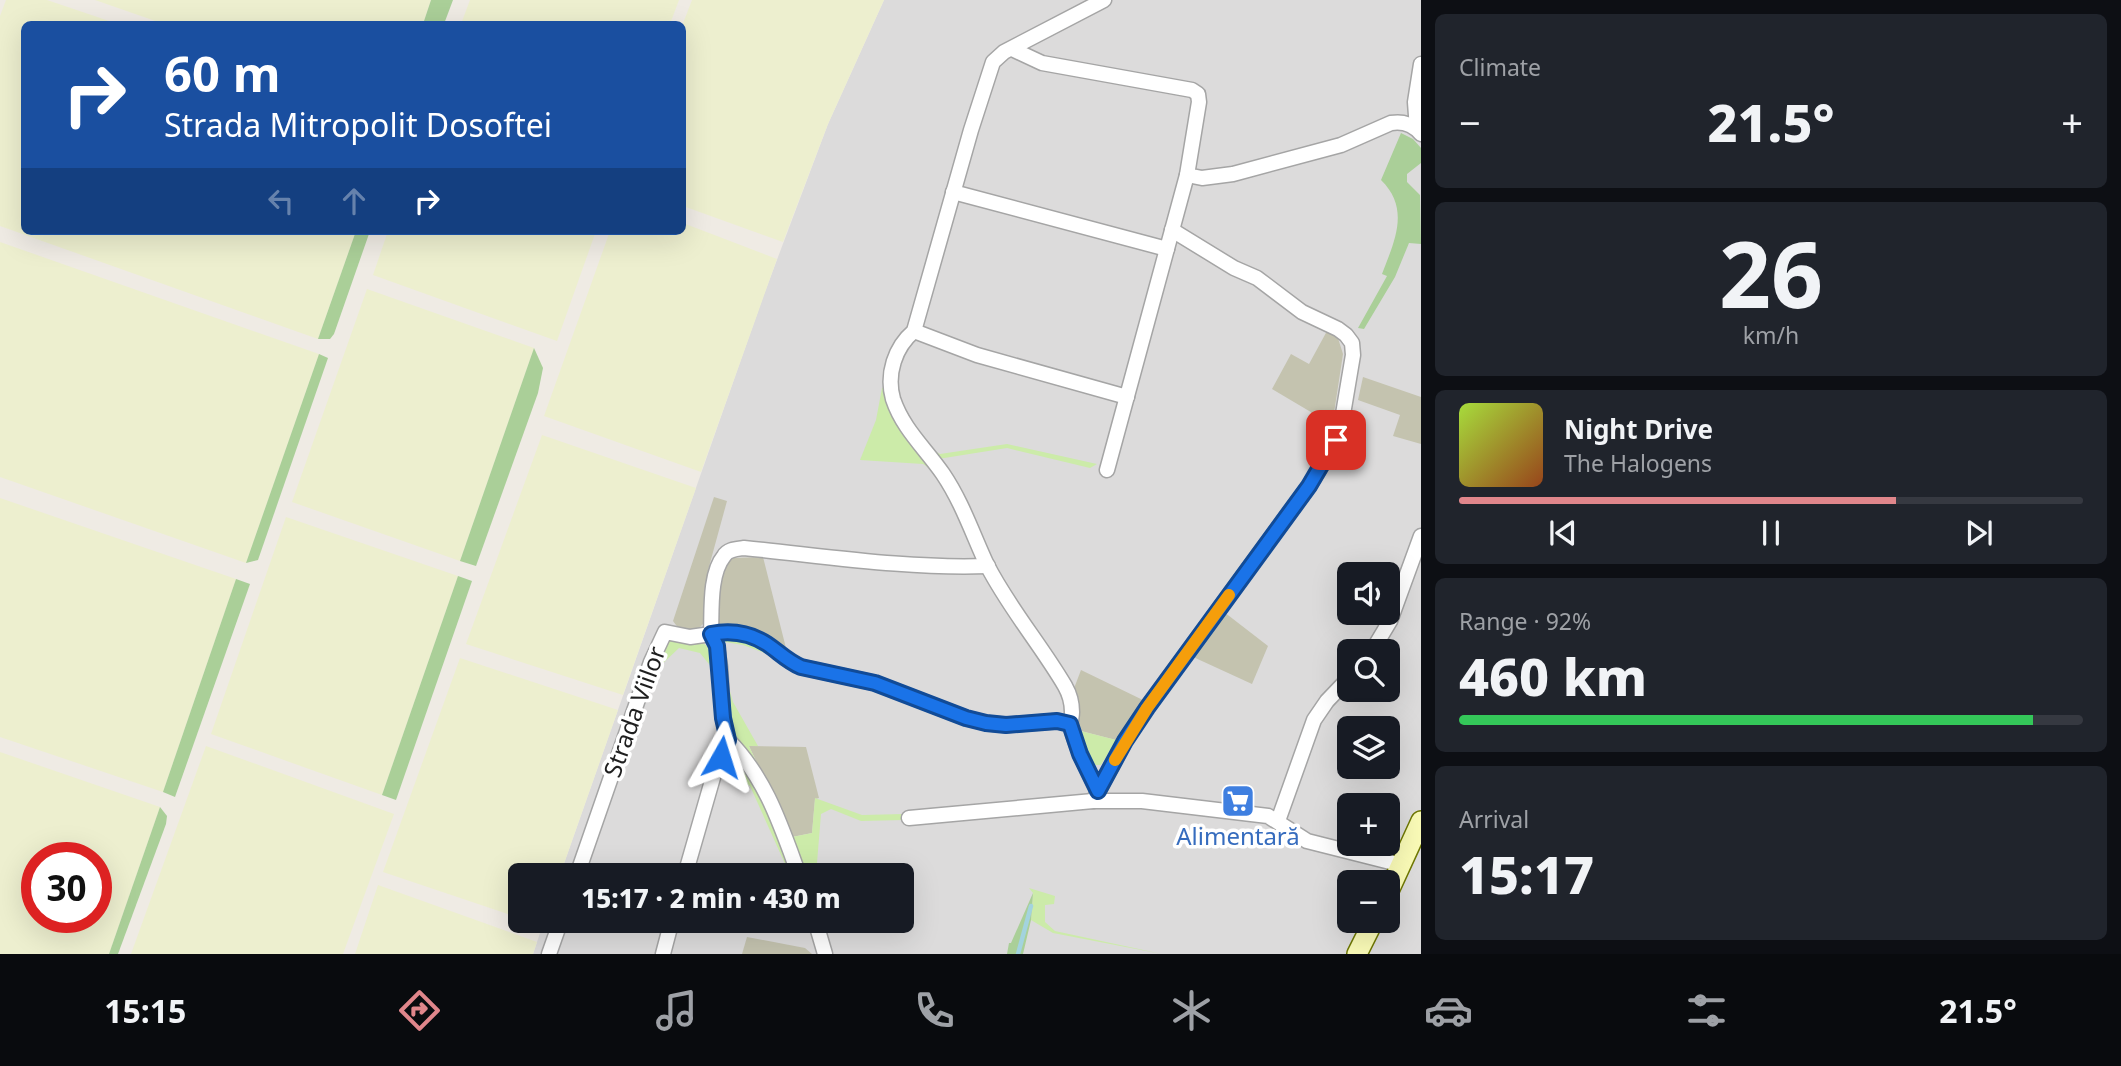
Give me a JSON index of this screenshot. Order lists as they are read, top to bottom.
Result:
{
  "streets": {
    "street": ["Strada Viilor"]
  },
  "places": {
    "supermarket": ["Alimentară"]
  },
  "page": {
    "tile": [
      "Climate",
      ["26", "km/h"],
      ["Range · 92%", "460 km"],
      ["Arrival", "15:17"]
    ],
    "turn": ["60 m", "Strada Mitropolit Dosoftei"],
    "heat": ["−", "21.5°", "+"],
    "song": ["Night Drive", "The Halogens"],
    "map_buttons": ["+", "−"],
    "limit": "30",
    "trip": "15:17 · 2 min · 430 m",
    "tabs": ["15:15", "21.5°"]
  }
}
